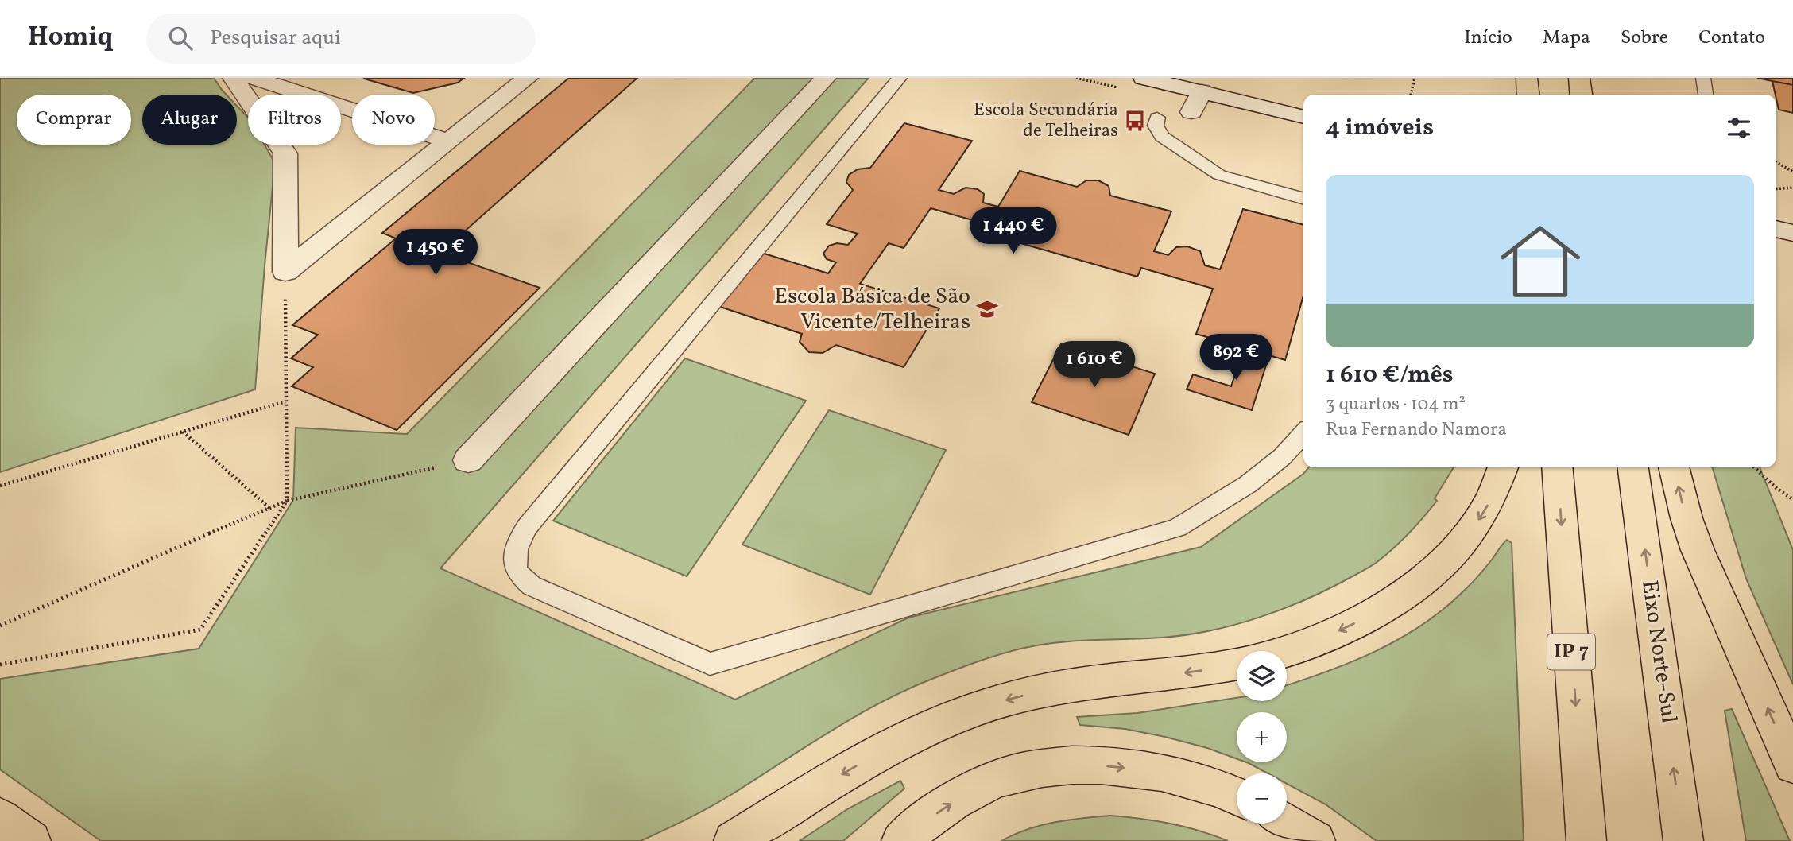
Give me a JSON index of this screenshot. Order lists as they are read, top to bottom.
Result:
{
  "streets": {
    "highway": ["IP 7", "Eixo Norte-Sul"]
  },
  "places": {
    "bus stop": ["Escola Secundária de Telheiras"],
    "school or university": ["Escola Básica de São Vicente/Telheiras"]
  },
  "page": {
    "header": "Homiq",
    "search": "Pesquisar aqui",
    "nav": [
      "Início",
      "Mapa",
      "Sobre",
      "Contato"
    ],
    "chip": [
      "Comprar",
      "Alugar",
      "Filtros",
      "Novo"
    ],
    "heading": "4 imóveis",
    "list": [
      {
        "name": "1 610 €/mês",
        "note": "3 quartos · 104 m² · Rua Fernando Namora"
      }
    ],
    "price": [
      "1 440 €",
      "1 450 €",
      "892 €",
      "1 610 €"
    ],
    "map_buttons": ["+", "−"]
  }
}
